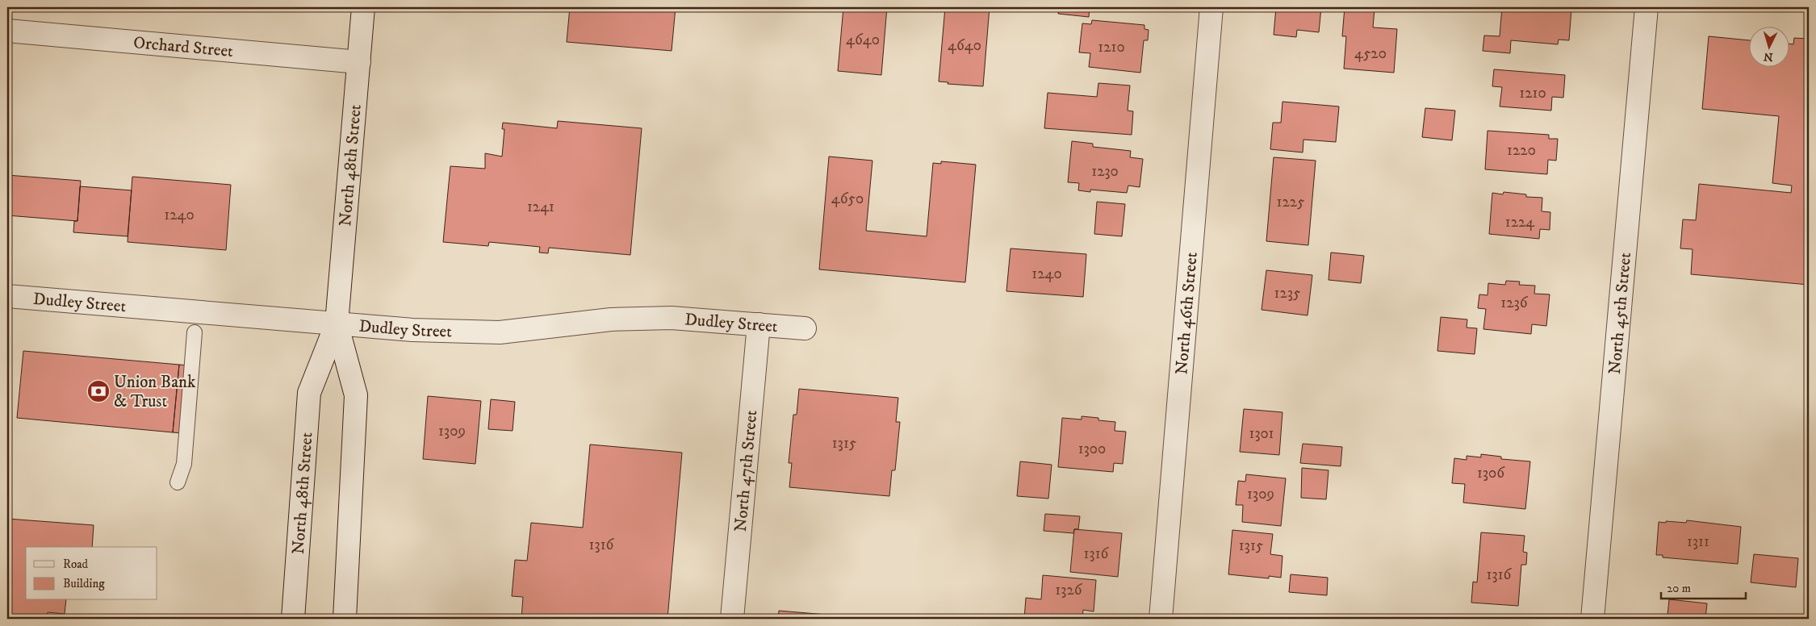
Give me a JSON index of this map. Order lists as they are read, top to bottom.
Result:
{
  "streets": {
    "street": [
      "Orchard Street",
      "North 48th Street",
      "Dudley Street",
      "North 46th Street",
      "North 45th Street",
      "North 47th Street"
    ]
  },
  "crossings": [
    ["Orchard Street", "North 48th Street"],
    ["North 48th Street", "Dudley Street"],
    ["Dudley Street", "North 47th Street"]
  ],
  "places": {
    "bank": ["Union Bank & Trust"]
  },
  "house_numbers": [
    "4640",
    "4640",
    "1210",
    "4520",
    "1210",
    "1220",
    "1230",
    "4650",
    "1225",
    "1241",
    "1240",
    "1224",
    "1240",
    "1235",
    "1236",
    "1309",
    "1301",
    "1315",
    "1300",
    "1306",
    "1309",
    "1311",
    "1316",
    "1315",
    "1316",
    "1316",
    "1326"
  ],
  "legend": ["Road", "Building"],
  "scale_bar": "20 m",
  "north": "bottom"
}
